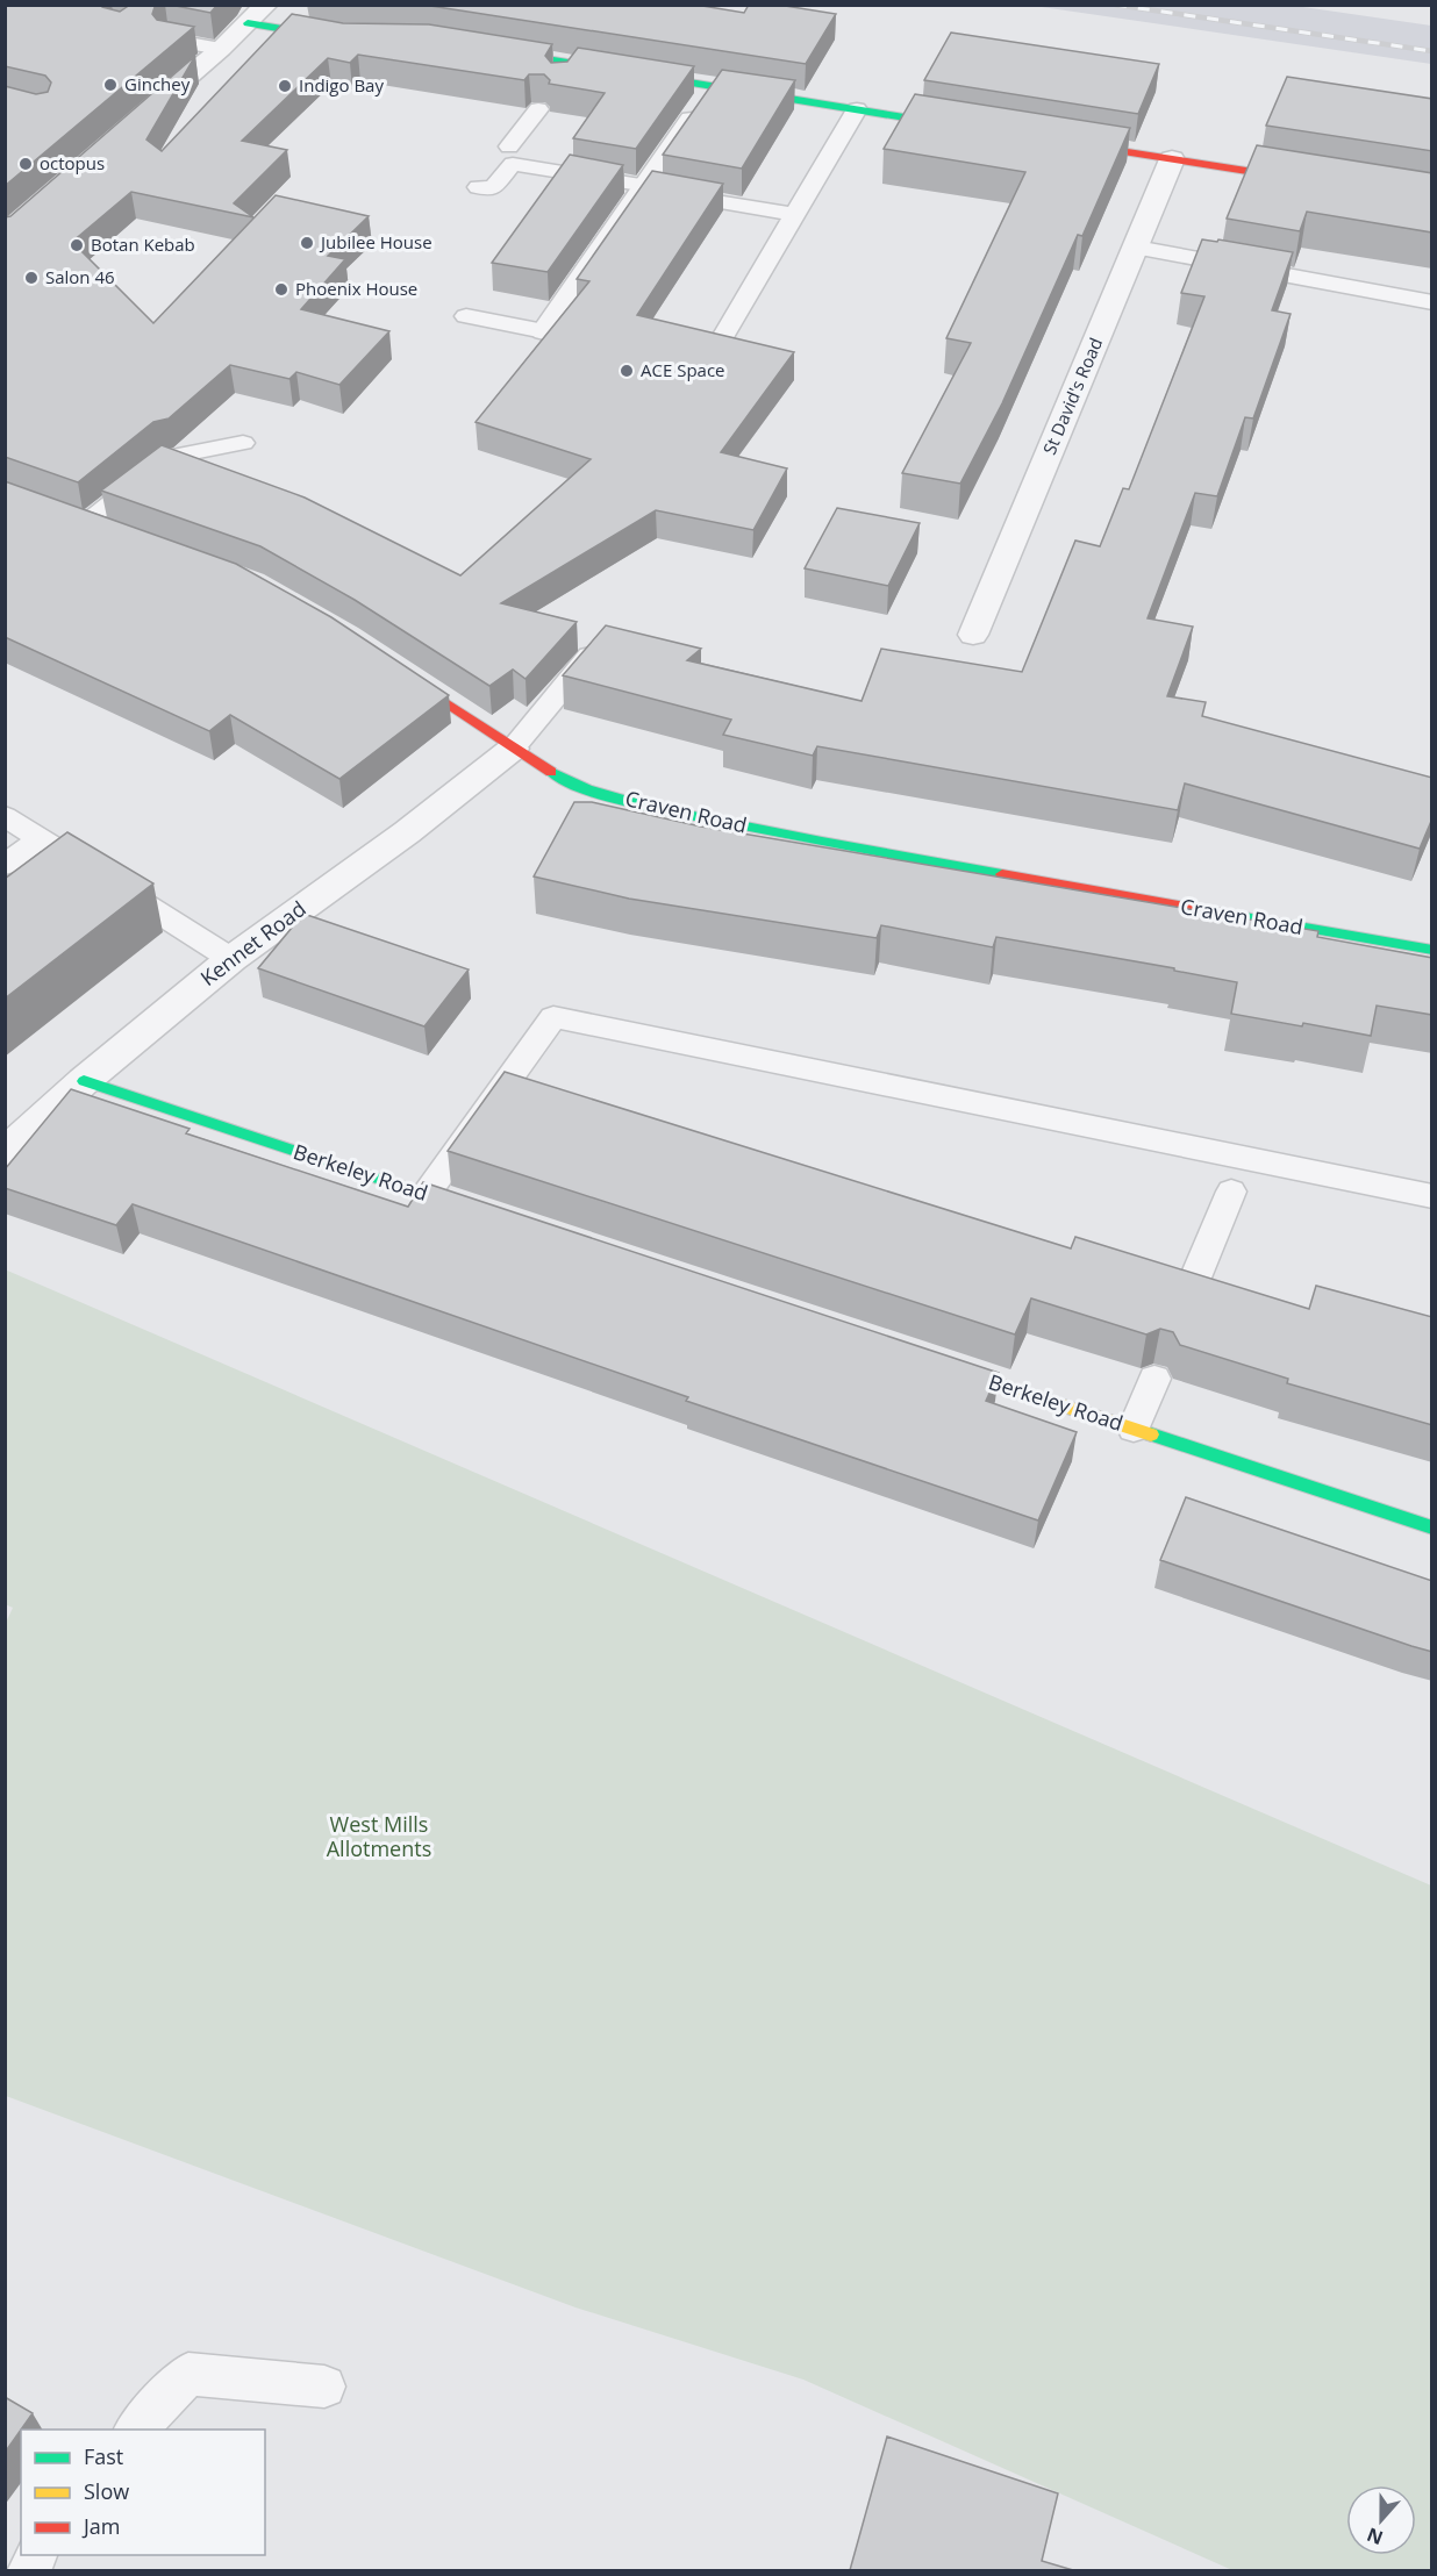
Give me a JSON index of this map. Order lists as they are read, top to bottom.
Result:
{
  "streets": {
    "street": [
      "St David's Road",
      "Craven Road",
      "Kennet Road",
      "Berkeley Road"
    ]
  },
  "crossings": [
    ["Craven Road", "Kennet Road"],
    ["Kennet Road", "Berkeley Road"]
  ],
  "parks": ["West Mills Allotments"],
  "places": [
    "Ginchey",
    "Indigo Bay",
    "octopus",
    "Jubilee House",
    "Botan Kebab",
    "Salon 46",
    "Phoenix House",
    "ACE Space"
  ],
  "legend": ["Fast", "Slow", "Jam"],
  "north": "bottom"
}
